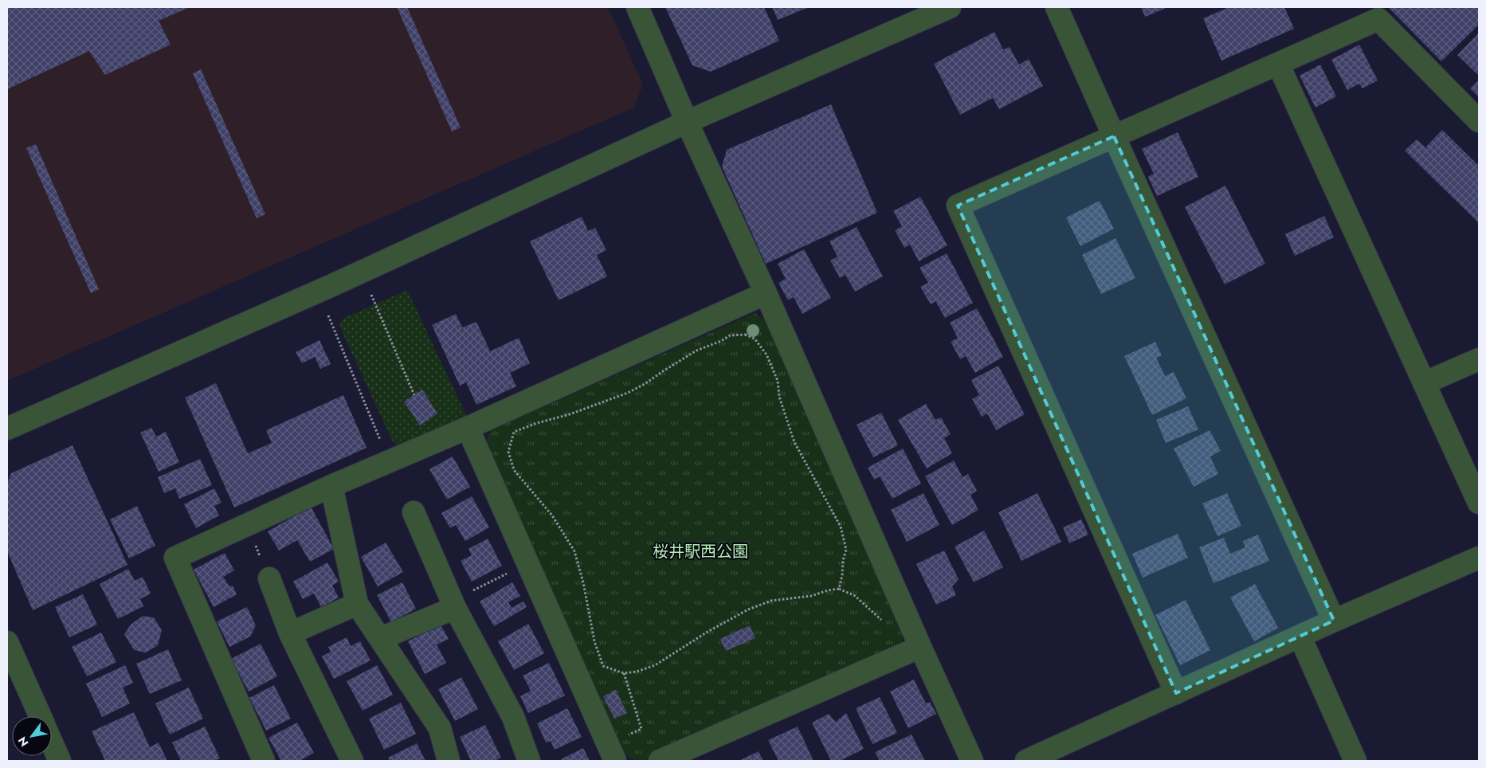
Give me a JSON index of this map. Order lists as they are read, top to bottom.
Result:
{
  "parks": ["桜井駅西公園"],
  "north": "bottom left"
}
